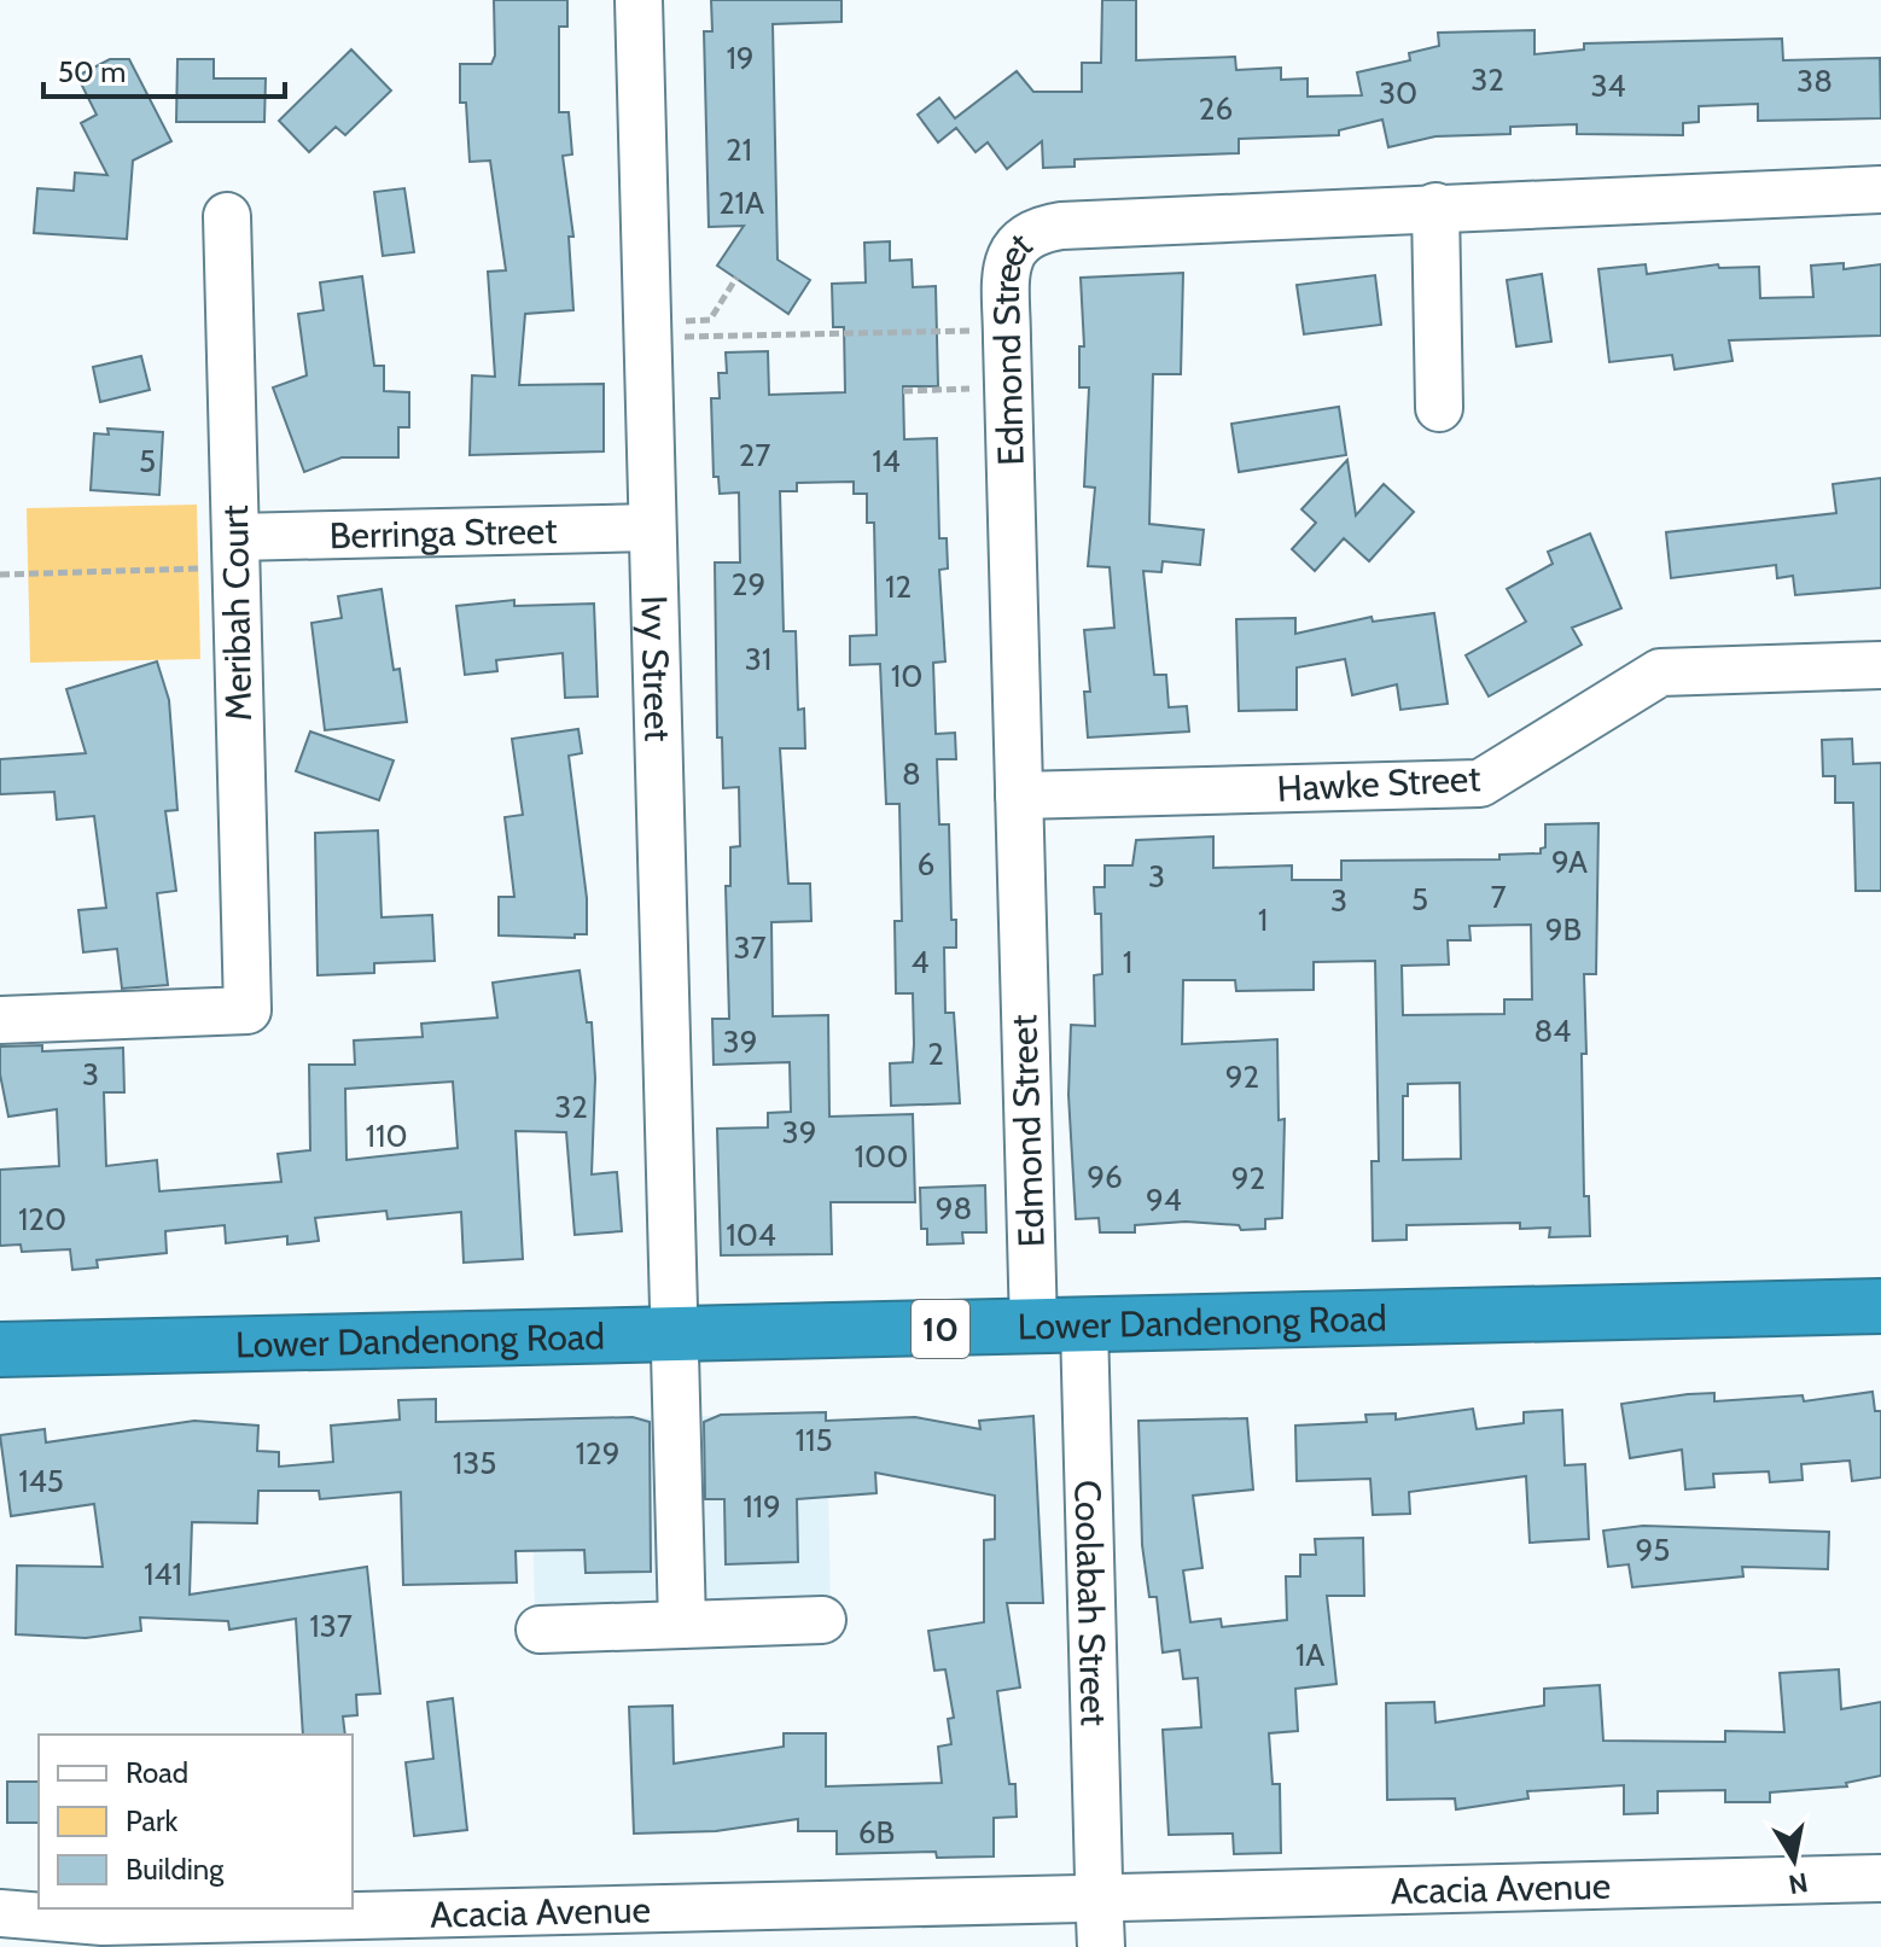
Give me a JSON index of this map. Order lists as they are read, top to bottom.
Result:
{
  "streets": {
    "highway": ["Lower Dandenong Road", "10"],
    "street": [
      "Edmond Street",
      "Berringa Street",
      "Meribah Court",
      "Ivy Street",
      "Hawke Street",
      "Coolabah Street",
      "Acacia Avenue"
    ]
  },
  "crossings": [
    ["Edmond Street", "Hawke Street"],
    ["Edmond Street", "Lower Dandenong Road"],
    ["Edmond Street", "Coolabah Street"],
    ["Berringa Street", "Meribah Court"],
    ["Berringa Street", "Ivy Street"],
    ["Ivy Street", "Lower Dandenong Road"],
    ["Lower Dandenong Road", "Coolabah Street"],
    ["Coolabah Street", "Acacia Avenue"]
  ],
  "house_numbers": [
    "19",
    "32",
    "38",
    "34",
    "30",
    "26",
    "21",
    "21A",
    "27",
    "5",
    "14",
    "29",
    "12",
    "31",
    "10",
    "8",
    "9A",
    "6",
    "3",
    "7",
    "5",
    "3",
    "1",
    "9B",
    "37",
    "4",
    "1",
    "84",
    "39",
    "2",
    "3",
    "92",
    "32",
    "39",
    "110",
    "100",
    "96",
    "92",
    "94",
    "98",
    "120",
    "104",
    "115",
    "129",
    "135",
    "145",
    "119",
    "95",
    "141",
    "137",
    "1A",
    "6B"
  ],
  "legend": ["Road", "Park", "Building"],
  "scale_bar": "50 m",
  "north": "bottom"
}
